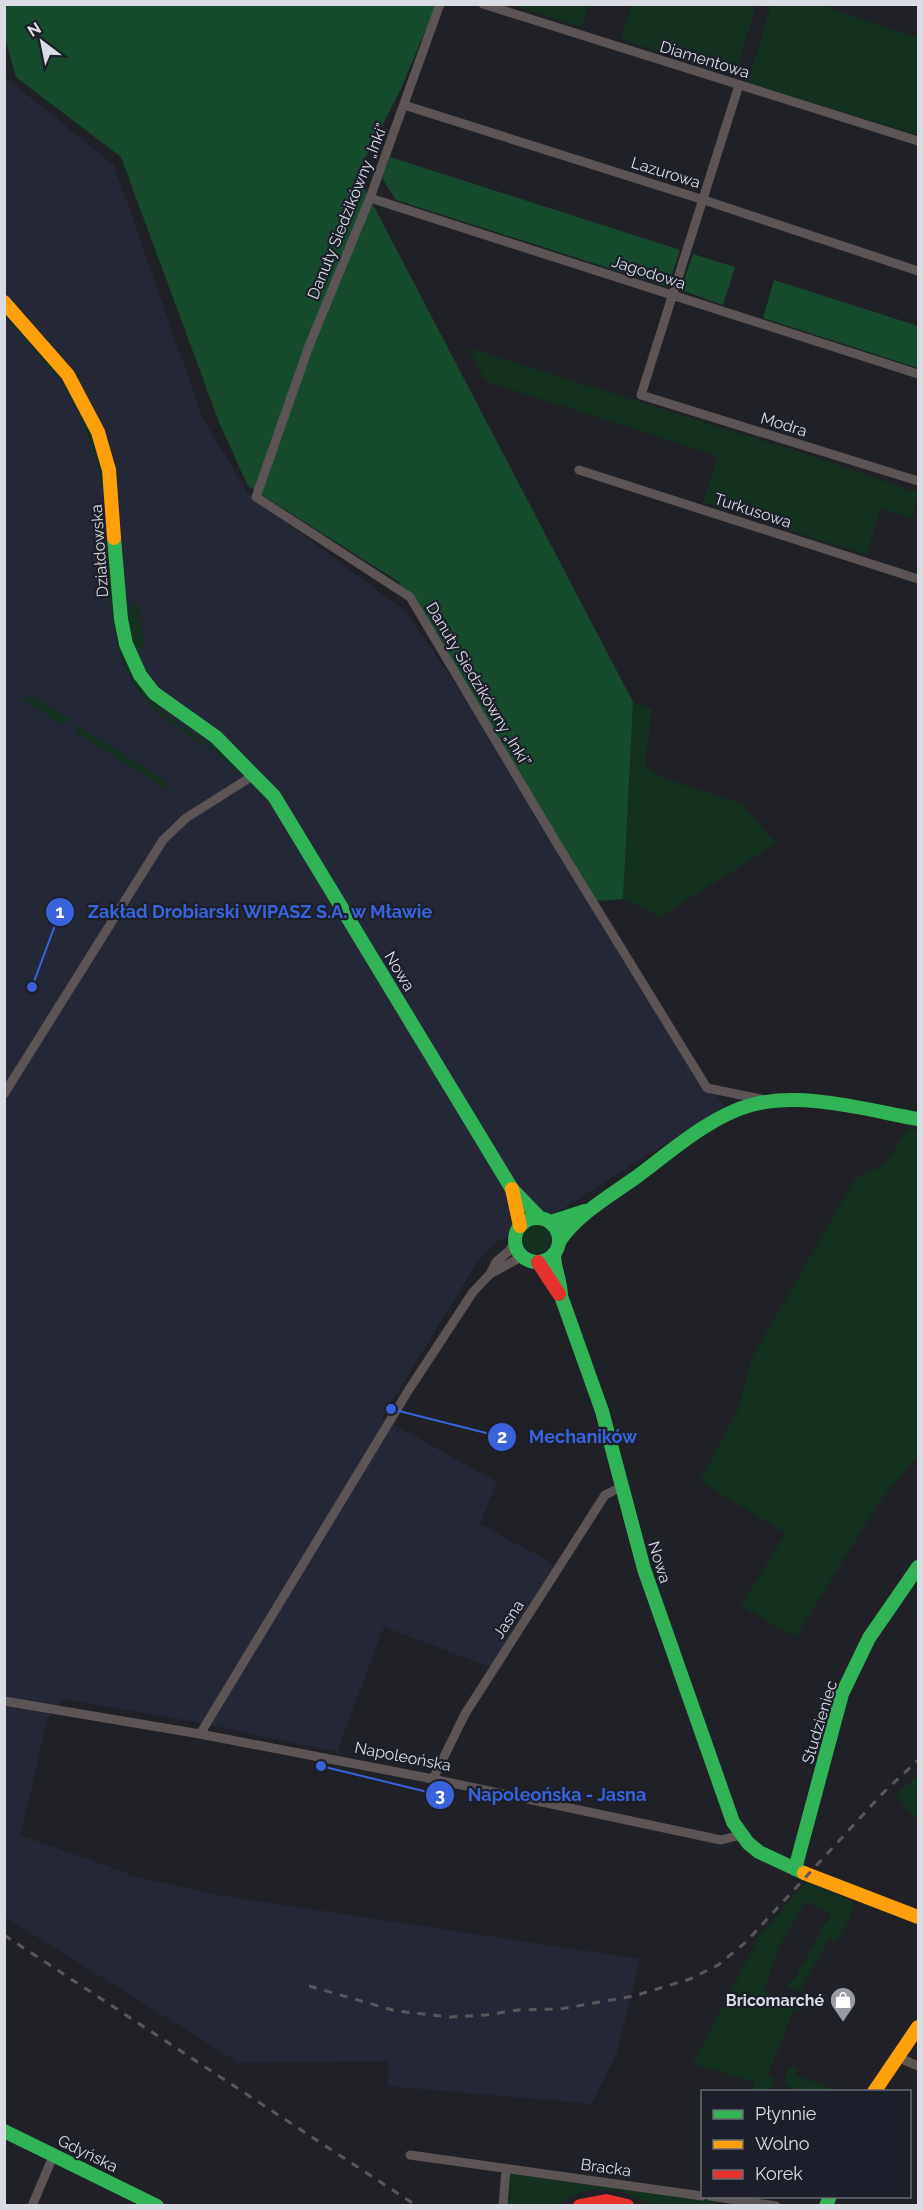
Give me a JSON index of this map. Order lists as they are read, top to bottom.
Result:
{
  "streets": {
    "street": [
      "Diamentowa",
      "Lazurowa",
      "Danuty Siedzikówny „Inki”",
      "Jagodowa",
      "Modra",
      "Turkusowa",
      "Działdowska",
      "Nowa",
      "Jasna",
      "Studzieniec",
      "Napoleońska",
      "Gdyńska",
      "Bracka"
    ]
  },
  "crossings": [
    ["Lazurowa", "Danuty Siedzikówny „Inki”"],
    ["Danuty Siedzikówny „Inki”", "Jagodowa"],
    ["Jagodowa", "Modra"],
    ["Działdowska", "Nowa"],
    ["Nowa", "Jasna"],
    ["Nowa", "Napoleońska"],
    ["Jasna", "Napoleońska"]
  ],
  "places": {
    "other": ["Zakład Drobiarski WIPASZ S.A. w Mławie", "Mechaników", "Napoleońska - Jasna"],
    "shop": ["Bricomarché"]
  },
  "legend": ["Płynnie", "Wolno", "Korek"],
  "north": "top left"
}
